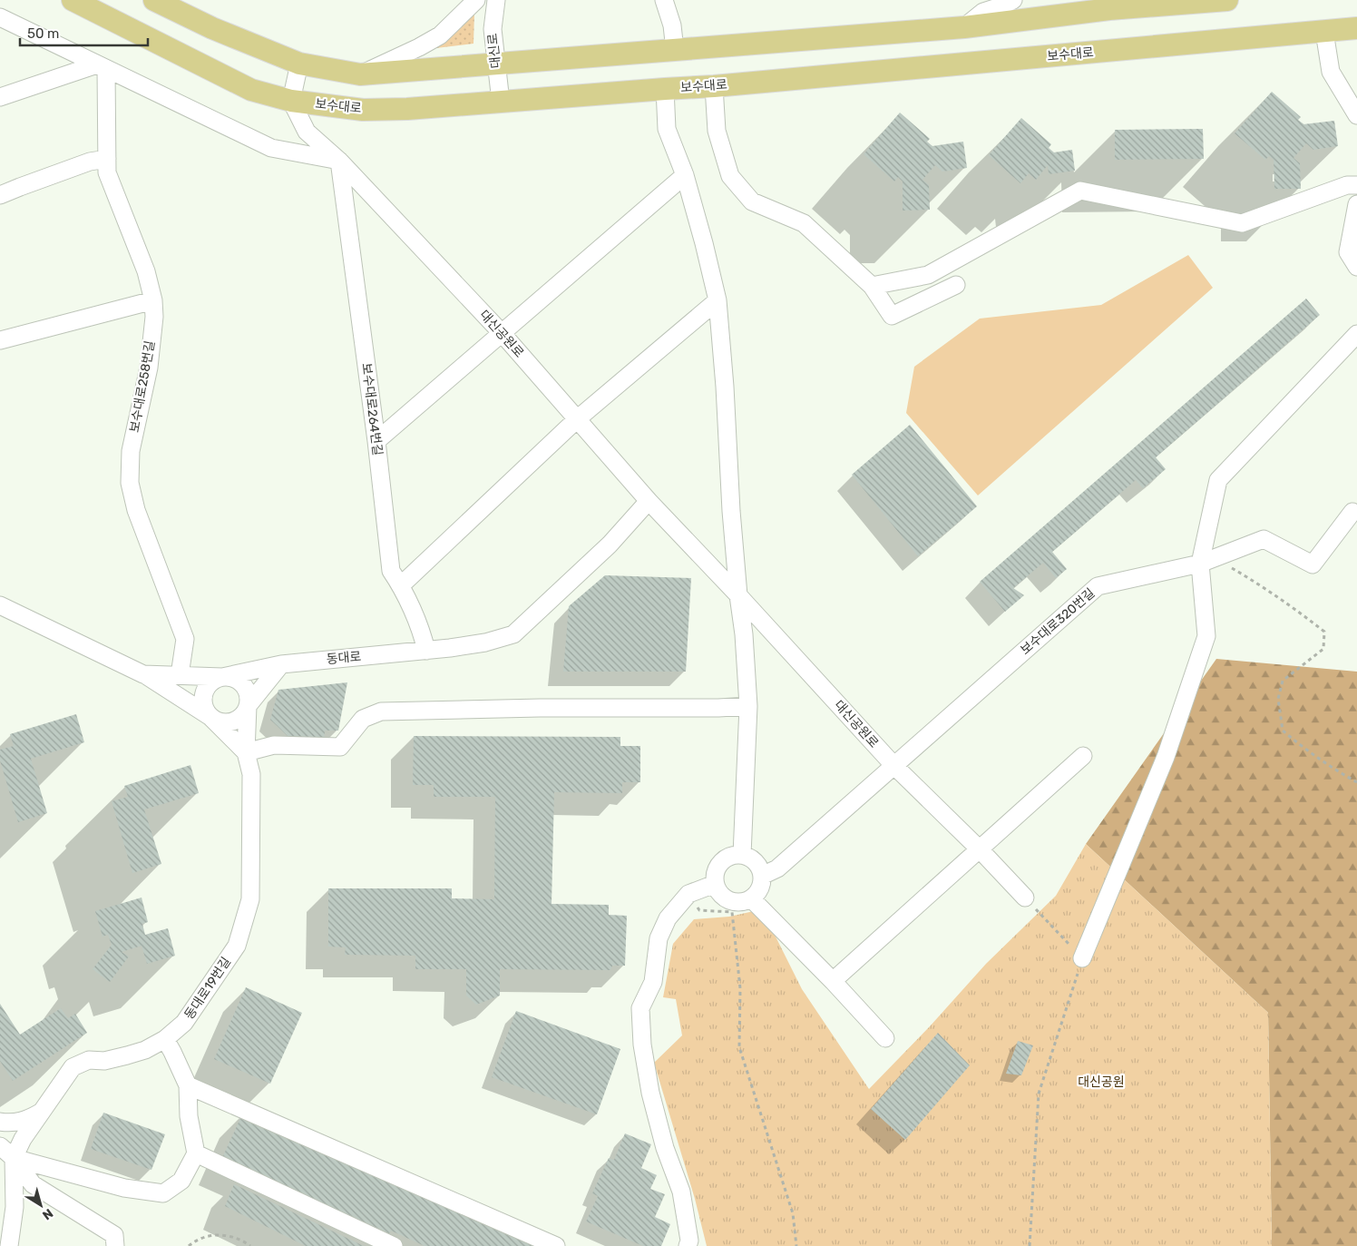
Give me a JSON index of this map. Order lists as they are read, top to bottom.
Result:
{
  "streets": {
    "main road": ["보수대로"],
    "street": [
      "대신로",
      "대신공원로",
      "보수대로258번길",
      "보수대로264번길",
      "보수대로320번길",
      "동대로",
      "동대로19번길"
    ]
  },
  "crossings": [
    ["대신로", "보수대로"],
    ["보수대로", "대신공원로"],
    ["대신공원로", "보수대로264번길"],
    ["대신공원로", "보수대로320번길"],
    ["대신공원로", "동대로"],
    ["보수대로258번길", "동대로"],
    ["보수대로264번길", "동대로"],
    ["동대로", "동대로19번길"]
  ],
  "parks": ["대신공원"],
  "scale_bar": "50 m",
  "north": "bottom right"
}
